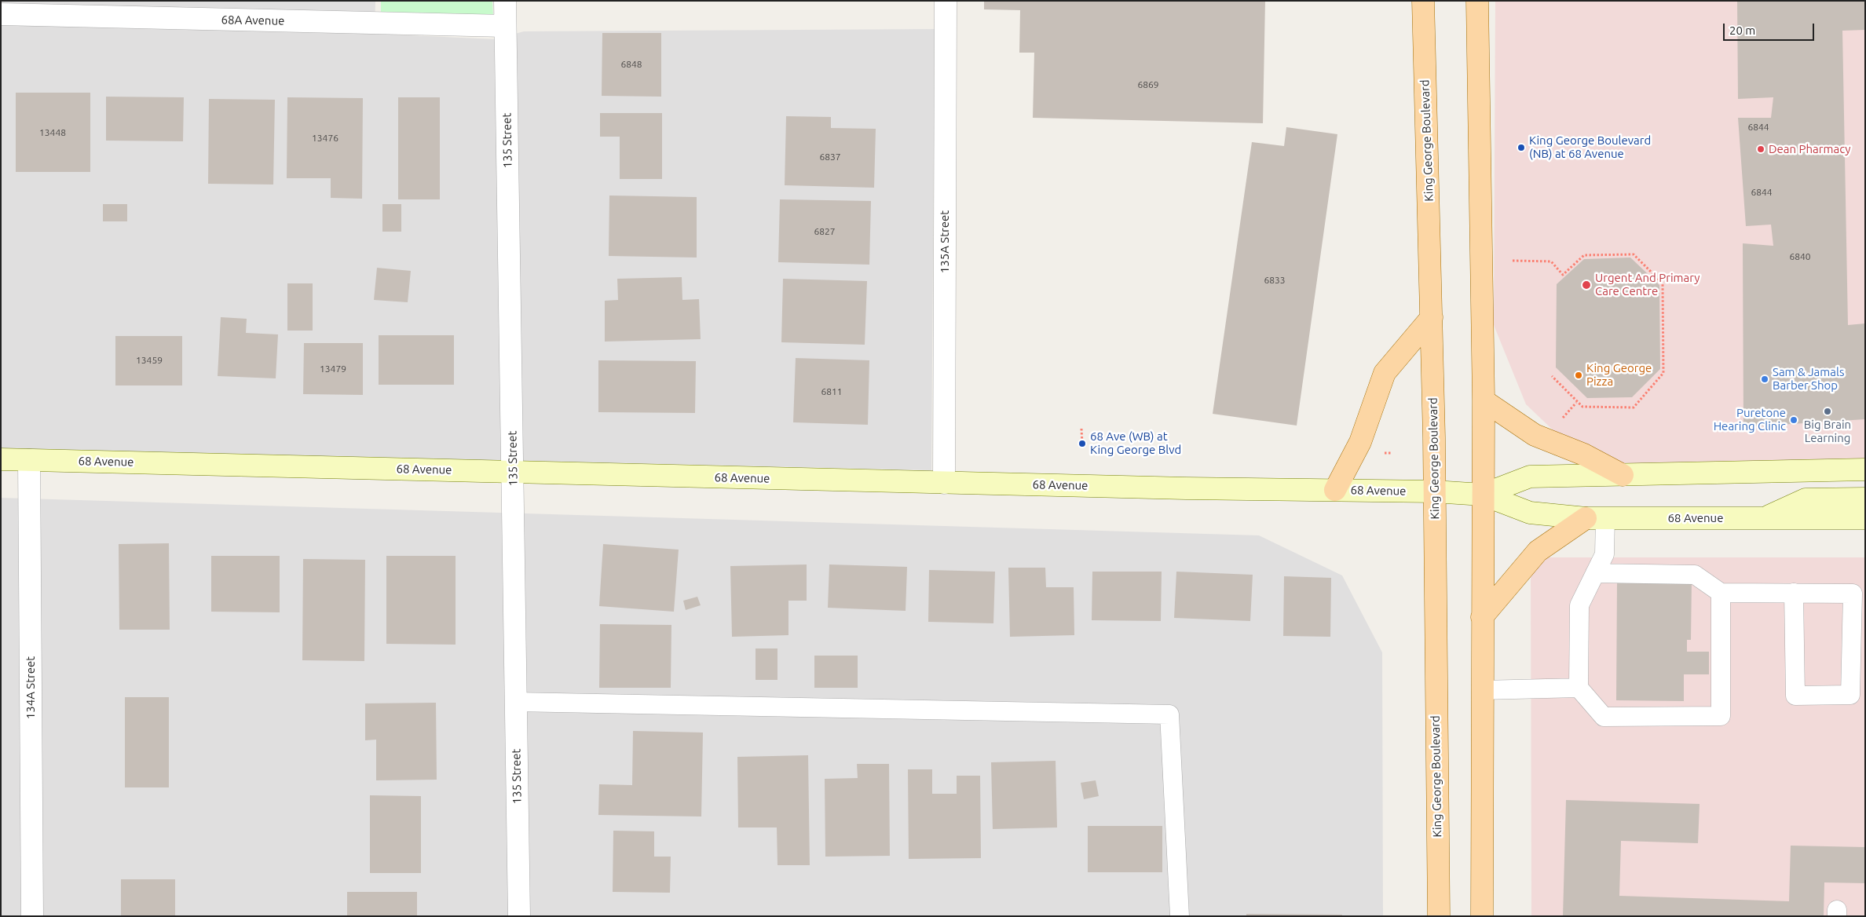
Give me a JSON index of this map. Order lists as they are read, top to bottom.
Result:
{
  "streets": {
    "main road": ["King George Boulevard"],
    "street": [
      "68A Avenue",
      "135 Street",
      "135A Street",
      "68 Avenue",
      "134A Street"
    ]
  },
  "crossings": [
    ["68A Avenue", "135 Street"],
    ["135 Street", "68 Avenue"],
    ["King George Boulevard", "68 Avenue"],
    ["135A Street", "68 Avenue"],
    ["68 Avenue", "134A Street"]
  ],
  "places": [
    "King George Boulevard (NB) at 68 Avenue",
    "Dean Pharmacy",
    "Urgent And Primary Care Centre",
    "King George Pizza",
    "Sam & Jamals Barber Shop",
    "Big Brain Learning",
    "Puretone Hearing Clinic",
    "68 Ave (WB) at King George Blvd"
  ],
  "house_numbers": [
    "6848",
    "6869",
    "6844",
    "13448",
    "13476",
    "6837",
    "6844",
    "6827",
    "6840",
    "6833",
    "13459",
    "13479",
    "6811"
  ],
  "scale_bar": "20 m"
}
